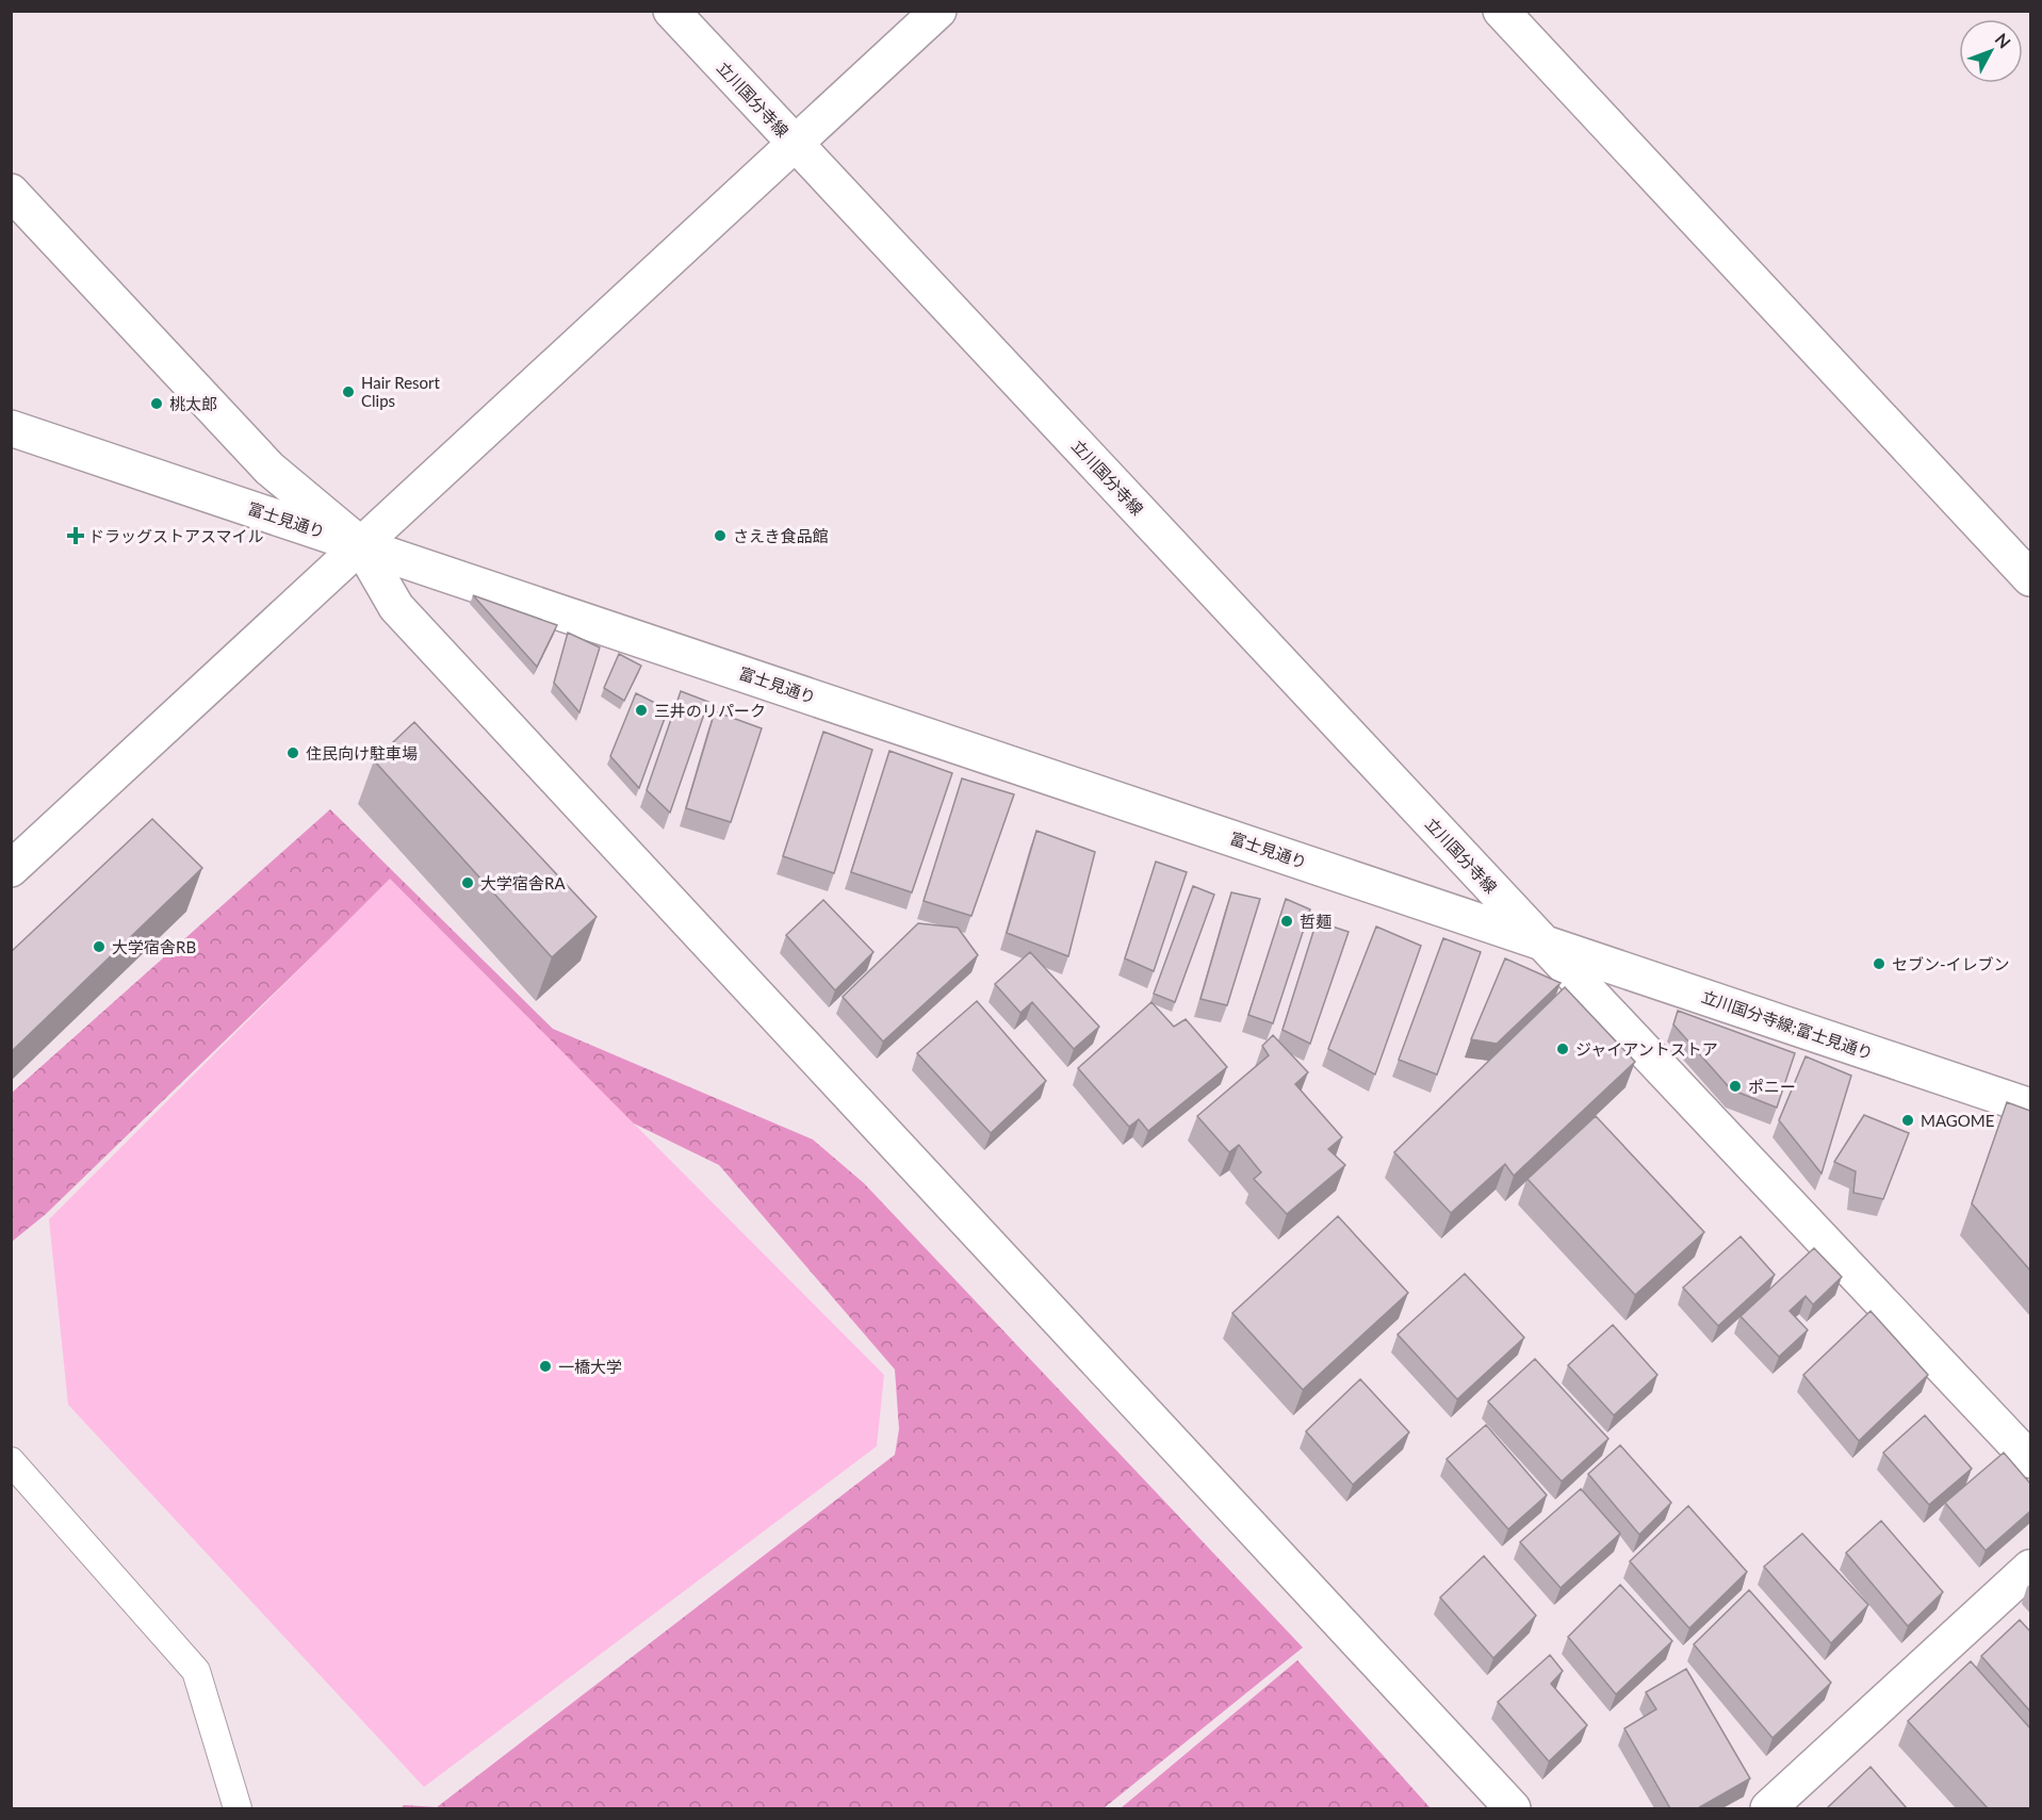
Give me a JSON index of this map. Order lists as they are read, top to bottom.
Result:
{
  "streets": {
    "street": ["立川国分寺線", "富士見通り", "立川国分寺線;富士見通り"]
  },
  "crossings": [
    ["立川国分寺線", "富士見通り"],
    ["立川国分寺線", "立川国分寺線;富士見通り"],
    ["富士見通り", "立川国分寺線;富士見通り"]
  ],
  "places": {
    "other": [
      "Hair Resort Clips",
      "桃太郎",
      "さえき食品館",
      "三井のリパーク",
      "住民向け駐車場",
      "大学宿舎RA",
      "哲麺",
      "大学宿舎RB",
      "セブン-イレブン",
      "ジャイアントストア",
      "ポニー",
      "MAGOME",
      "一橋大学"
    ],
    "health": ["ドラッグストアスマイル"]
  },
  "north": "top right"
}
